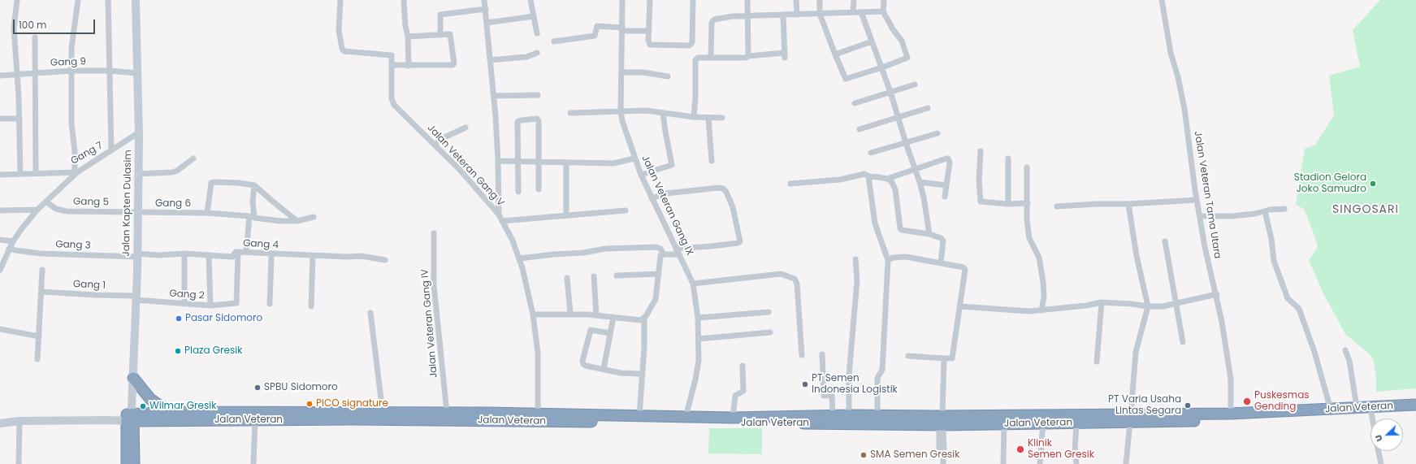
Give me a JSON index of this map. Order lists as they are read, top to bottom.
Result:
{
  "streets": {
    "highway": ["Jalan Veteran"],
    "main road": ["Jalan Kapten Dulasim"],
    "street": [
      "Gang 9",
      "Gang 7",
      "Jalan Veteran Gang V",
      "Jalan Veteran Tama Utara",
      "Gang 5",
      "Gang 6",
      "Jalan Veteran Gang IX",
      "Gang 4",
      "Gang 3",
      "Gang 1",
      "Gang 2",
      "Jalan Veteran Gang IV"
    ]
  },
  "crossings": [
    ["Gang 9", "Jalan Kapten Dulasim"],
    ["Gang 7", "Jalan Kapten Dulasim"],
    ["Jalan Veteran Gang V", "Jalan Veteran"],
    ["Jalan Veteran Tama Utara", "Jalan Veteran"],
    ["Gang 5", "Jalan Kapten Dulasim"],
    ["Gang 5", "Gang 6"],
    ["Jalan Kapten Dulasim", "Gang 6"],
    ["Jalan Kapten Dulasim", "Gang 4"],
    ["Jalan Kapten Dulasim", "Gang 3"],
    ["Jalan Kapten Dulasim", "Gang 1"],
    ["Jalan Kapten Dulasim", "Gang 2"],
    ["Jalan Kapten Dulasim", "Jalan Veteran"],
    ["Jalan Veteran Gang IX", "Jalan Veteran"],
    ["Gang 4", "Gang 3"],
    ["Gang 4", "Gang 2"],
    ["Gang 1", "Gang 2"],
    ["Jalan Veteran Gang IV", "Jalan Veteran"]
  ],
  "districts": ["SINGOSARI"],
  "places": [
    "Stadion Gelora Joko Samudro",
    "Pasar Sidomoro",
    "Plaza Gresik",
    "PT Semen Indonesia Logistik",
    "SPBU Sidomoro",
    "Puskesmas Gending",
    "PICO signature",
    "PT Varia Usaha Lintas Segara",
    "Wilmar Gresik",
    "Klinik Semen Gresik",
    "SMA Semen Gresik"
  ],
  "scale_bar": "100 m",
  "north": "left"
}
